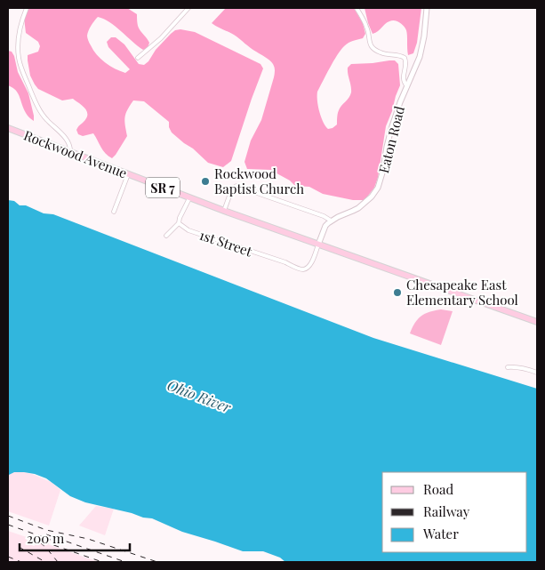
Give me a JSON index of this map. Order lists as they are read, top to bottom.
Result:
{
  "streets": {
    "main road": ["Rockwood Avenue", "SR 7"],
    "street": ["Eaton Road", "1st Street"]
  },
  "crossings": [
    ["Rockwood Avenue", "SR 7"],
    ["Rockwood Avenue", "1st Street"],
    ["SR 7", "1st Street"]
  ],
  "water": ["Ohio River"],
  "places": ["Rockwood Baptist Church", "Chesapeake East Elementary School"],
  "legend": ["Road", "Railway", "Water"],
  "scale_bar": "200 m"
}
